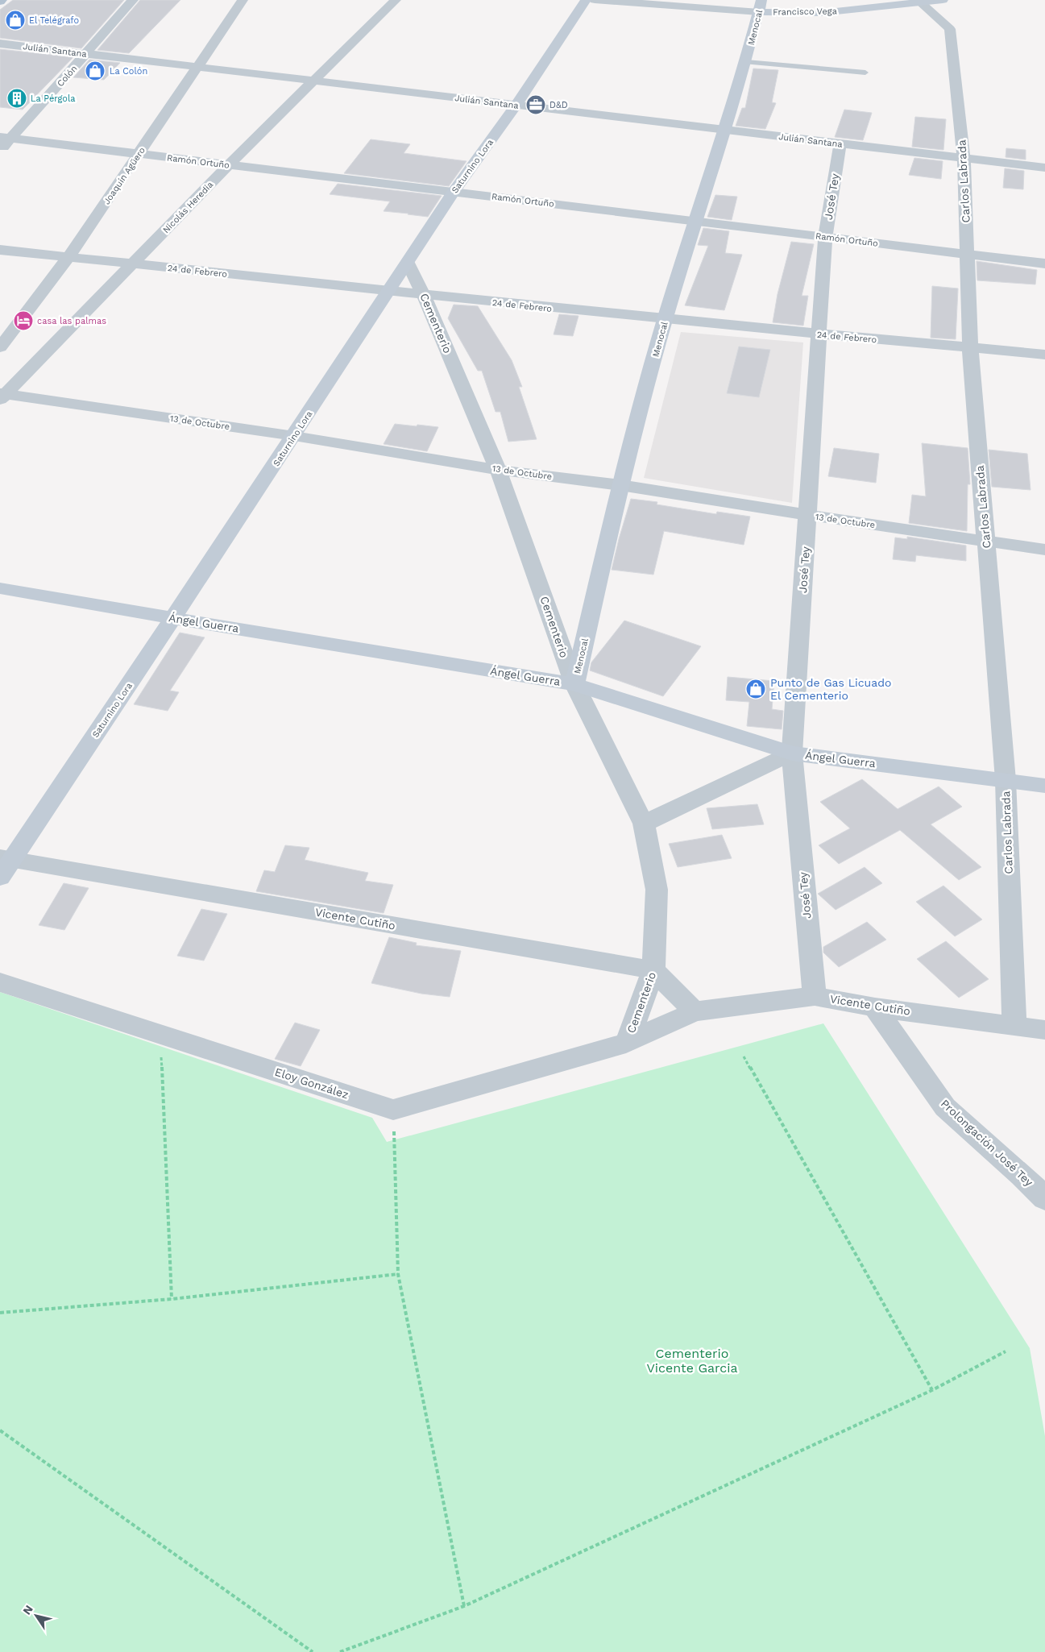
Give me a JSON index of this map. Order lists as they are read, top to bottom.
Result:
{
  "streets": {
    "street": [
      "Francisco Vega",
      "Menocal",
      "Julián Santana",
      "Colón",
      "Ramón Ortuño",
      "Saturnino Lora",
      "Joaquín Agüero",
      "Carlos Labrada",
      "José Tey",
      "Nicolás Heredia",
      "24 de Febrero",
      "Cementerio",
      "13 de Octubre",
      "Ángel Guerra",
      "Vicente Cutiño",
      "Eloy González",
      "Prolongación José Tey"
    ]
  },
  "crossings": [
    ["Francisco Vega", "Menocal"],
    ["Francisco Vega", "Carlos Labrada"],
    ["Menocal", "Julián Santana"],
    ["Menocal", "Ramón Ortuño"],
    ["Menocal", "24 de Febrero"],
    ["Menocal", "Cementerio"],
    ["Menocal", "13 de Octubre"],
    ["Menocal", "Ángel Guerra"],
    ["Julián Santana", "Colón"],
    ["Julián Santana", "Saturnino Lora"],
    ["Julián Santana", "Joaquín Agüero"],
    ["Julián Santana", "Carlos Labrada"],
    ["Julián Santana", "José Tey"],
    ["Julián Santana", "Nicolás Heredia"],
    ["Colón", "Ramón Ortuño"],
    ["Ramón Ortuño", "Saturnino Lora"],
    ["Ramón Ortuño", "Joaquín Agüero"],
    ["Ramón Ortuño", "Carlos Labrada"],
    ["Ramón Ortuño", "José Tey"],
    ["Ramón Ortuño", "Nicolás Heredia"],
    ["Saturnino Lora", "24 de Febrero"],
    ["Saturnino Lora", "Cementerio"],
    ["Saturnino Lora", "13 de Octubre"],
    ["Saturnino Lora", "Ángel Guerra"],
    ["Saturnino Lora", "Vicente Cutiño"],
    ["Joaquín Agüero", "24 de Febrero"],
    ["Carlos Labrada", "24 de Febrero"],
    ["Carlos Labrada", "13 de Octubre"],
    ["Carlos Labrada", "Ángel Guerra"],
    ["Carlos Labrada", "Vicente Cutiño"],
    ["José Tey", "24 de Febrero"],
    ["José Tey", "13 de Octubre"],
    ["José Tey", "Ángel Guerra"],
    ["José Tey", "Vicente Cutiño"],
    ["Nicolás Heredia", "24 de Febrero"],
    ["Nicolás Heredia", "13 de Octubre"],
    ["24 de Febrero", "Cementerio"],
    ["Cementerio", "13 de Octubre"],
    ["Cementerio", "Ángel Guerra"],
    ["Cementerio", "Vicente Cutiño"],
    ["Vicente Cutiño", "Prolongación José Tey"]
  ],
  "parks": ["Cementerio Vicente Garcia"],
  "places": {
    "shop": ["El Telégrafo", "La Colón", "Punto de Gas Licuado El Cementerio"],
    "building": ["La Pérgola"],
    "office": ["D&D"],
    "hotel": ["casa las palmas"]
  },
  "north": "top left"
}
